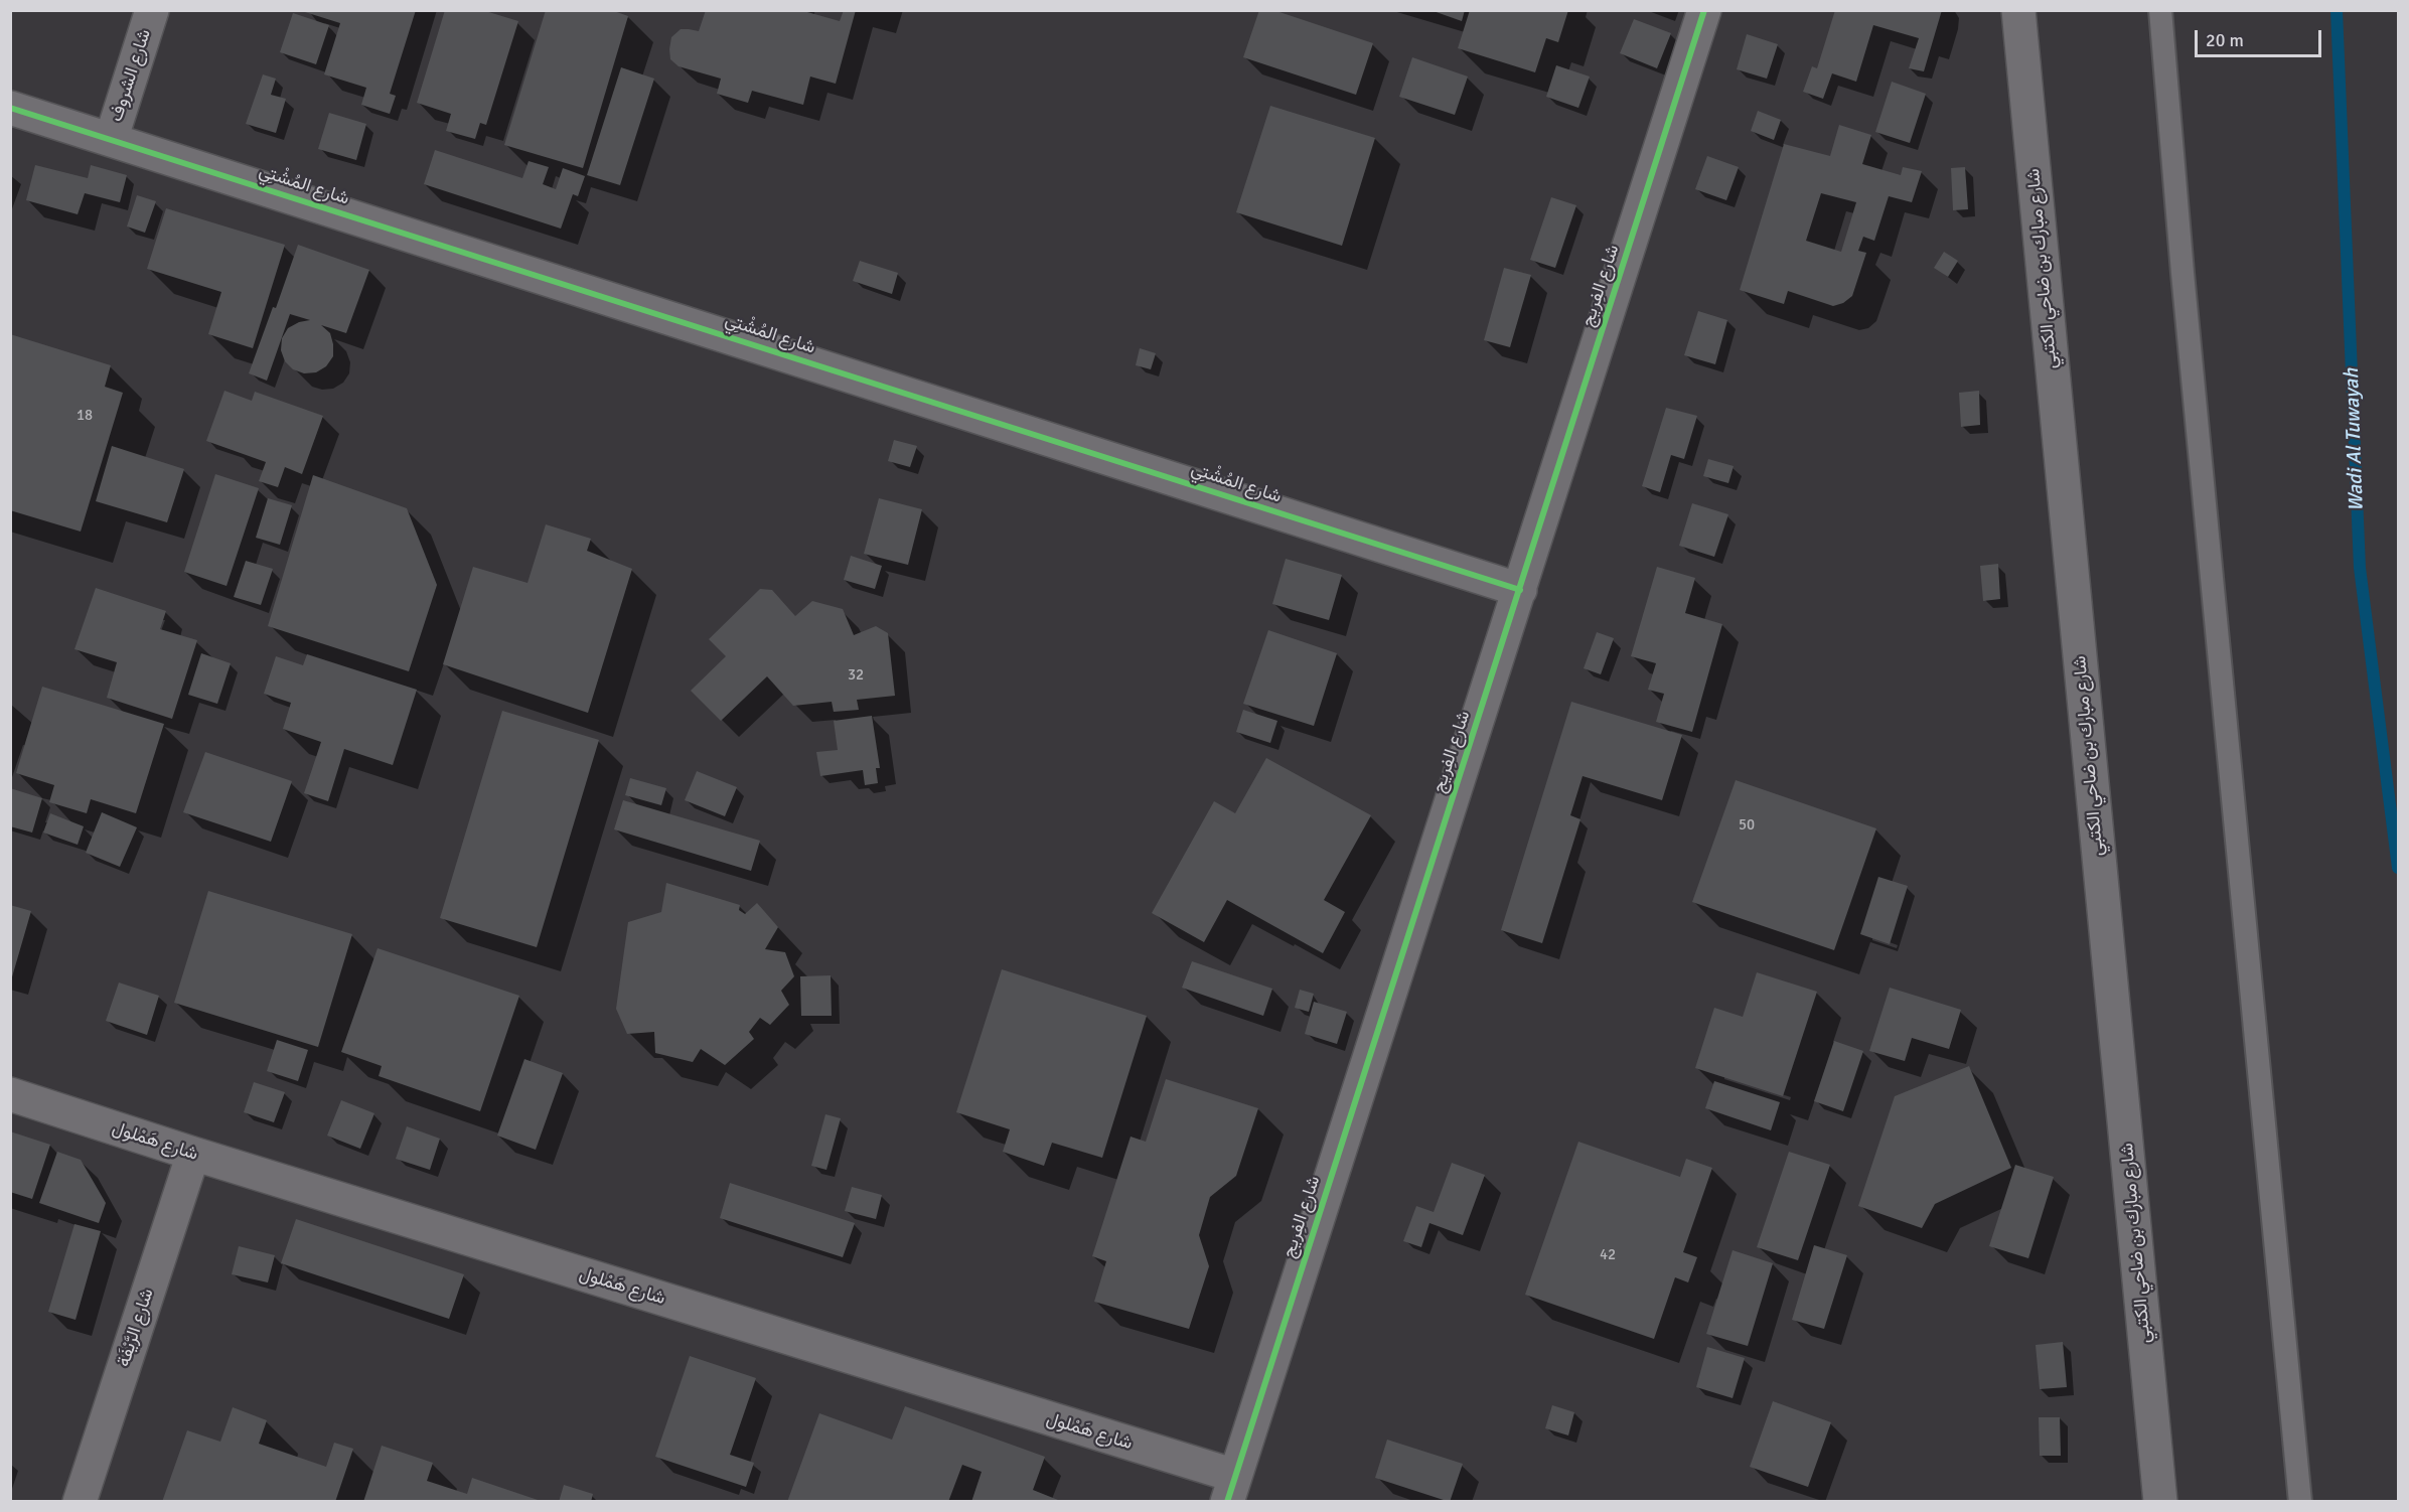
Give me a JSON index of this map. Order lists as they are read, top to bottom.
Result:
{
  "streets": {
    "street": [
      "شارع الشروف",
      "شارع المُشْتِي",
      "شارع مبارك بن ضاحي الكتبي",
      "شارع الفِريج",
      "شارع هَمْلول",
      "شارع الرَّيْفَة"
    ]
  },
  "crossings": [
    ["شارع الشروف", "شارع المُشْتِي"],
    ["شارع المُشْتِي", "شارع الفِريج"],
    ["شارع الفِريج", "شارع هَمْلول"],
    ["شارع هَمْلول", "شارع الرَّيْفَة"]
  ],
  "water": ["Wadi Al Tuwayah"],
  "house_numbers": [
    "18",
    "32",
    "50",
    "42"
  ],
  "scale_bar": "20 m"
}
